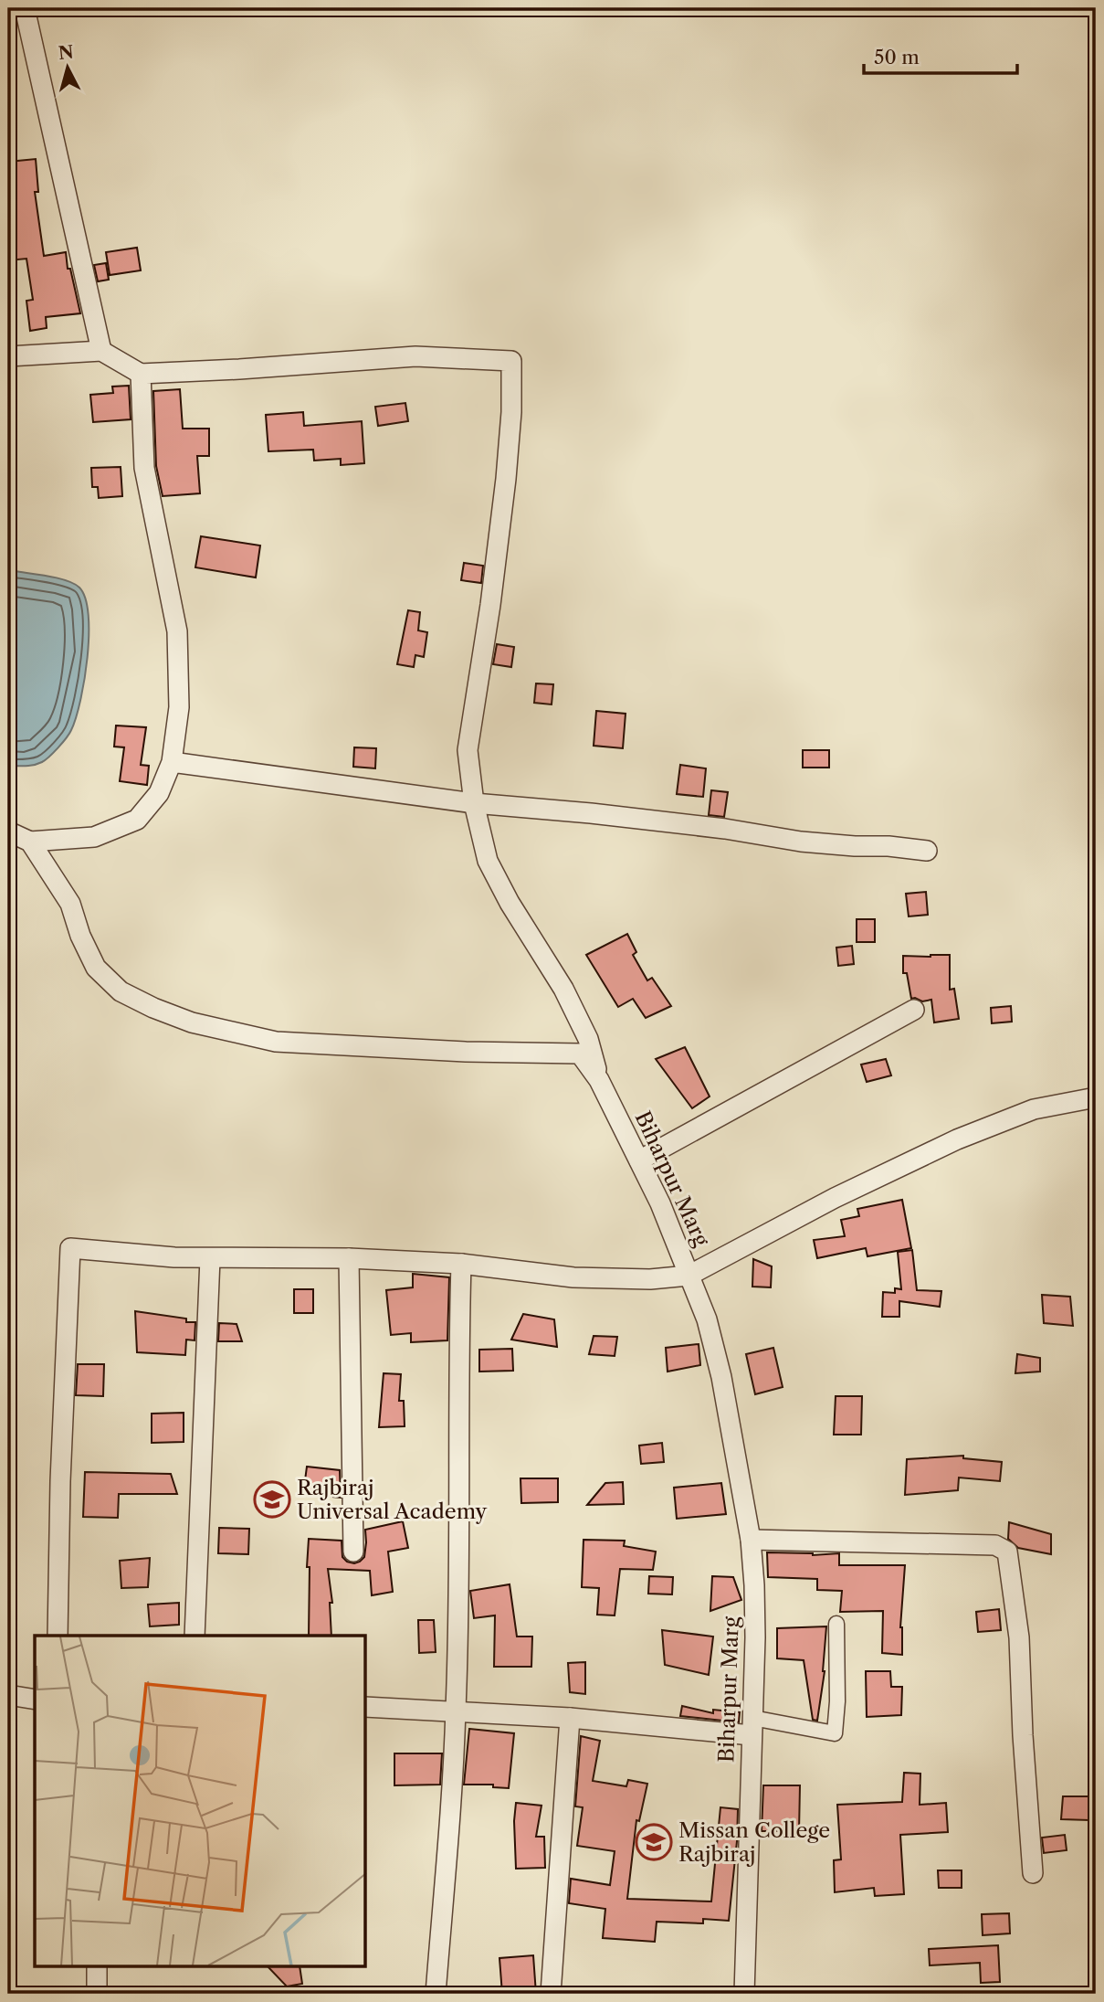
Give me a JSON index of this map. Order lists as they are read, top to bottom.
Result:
{
  "streets": {
    "street": ["Biharpur Marg"]
  },
  "places": {
    "school or university": ["Rajbiraj Universal Academy", "Missan College Rajbiraj"]
  },
  "scale_bar": "50 m",
  "north": "top"
}
